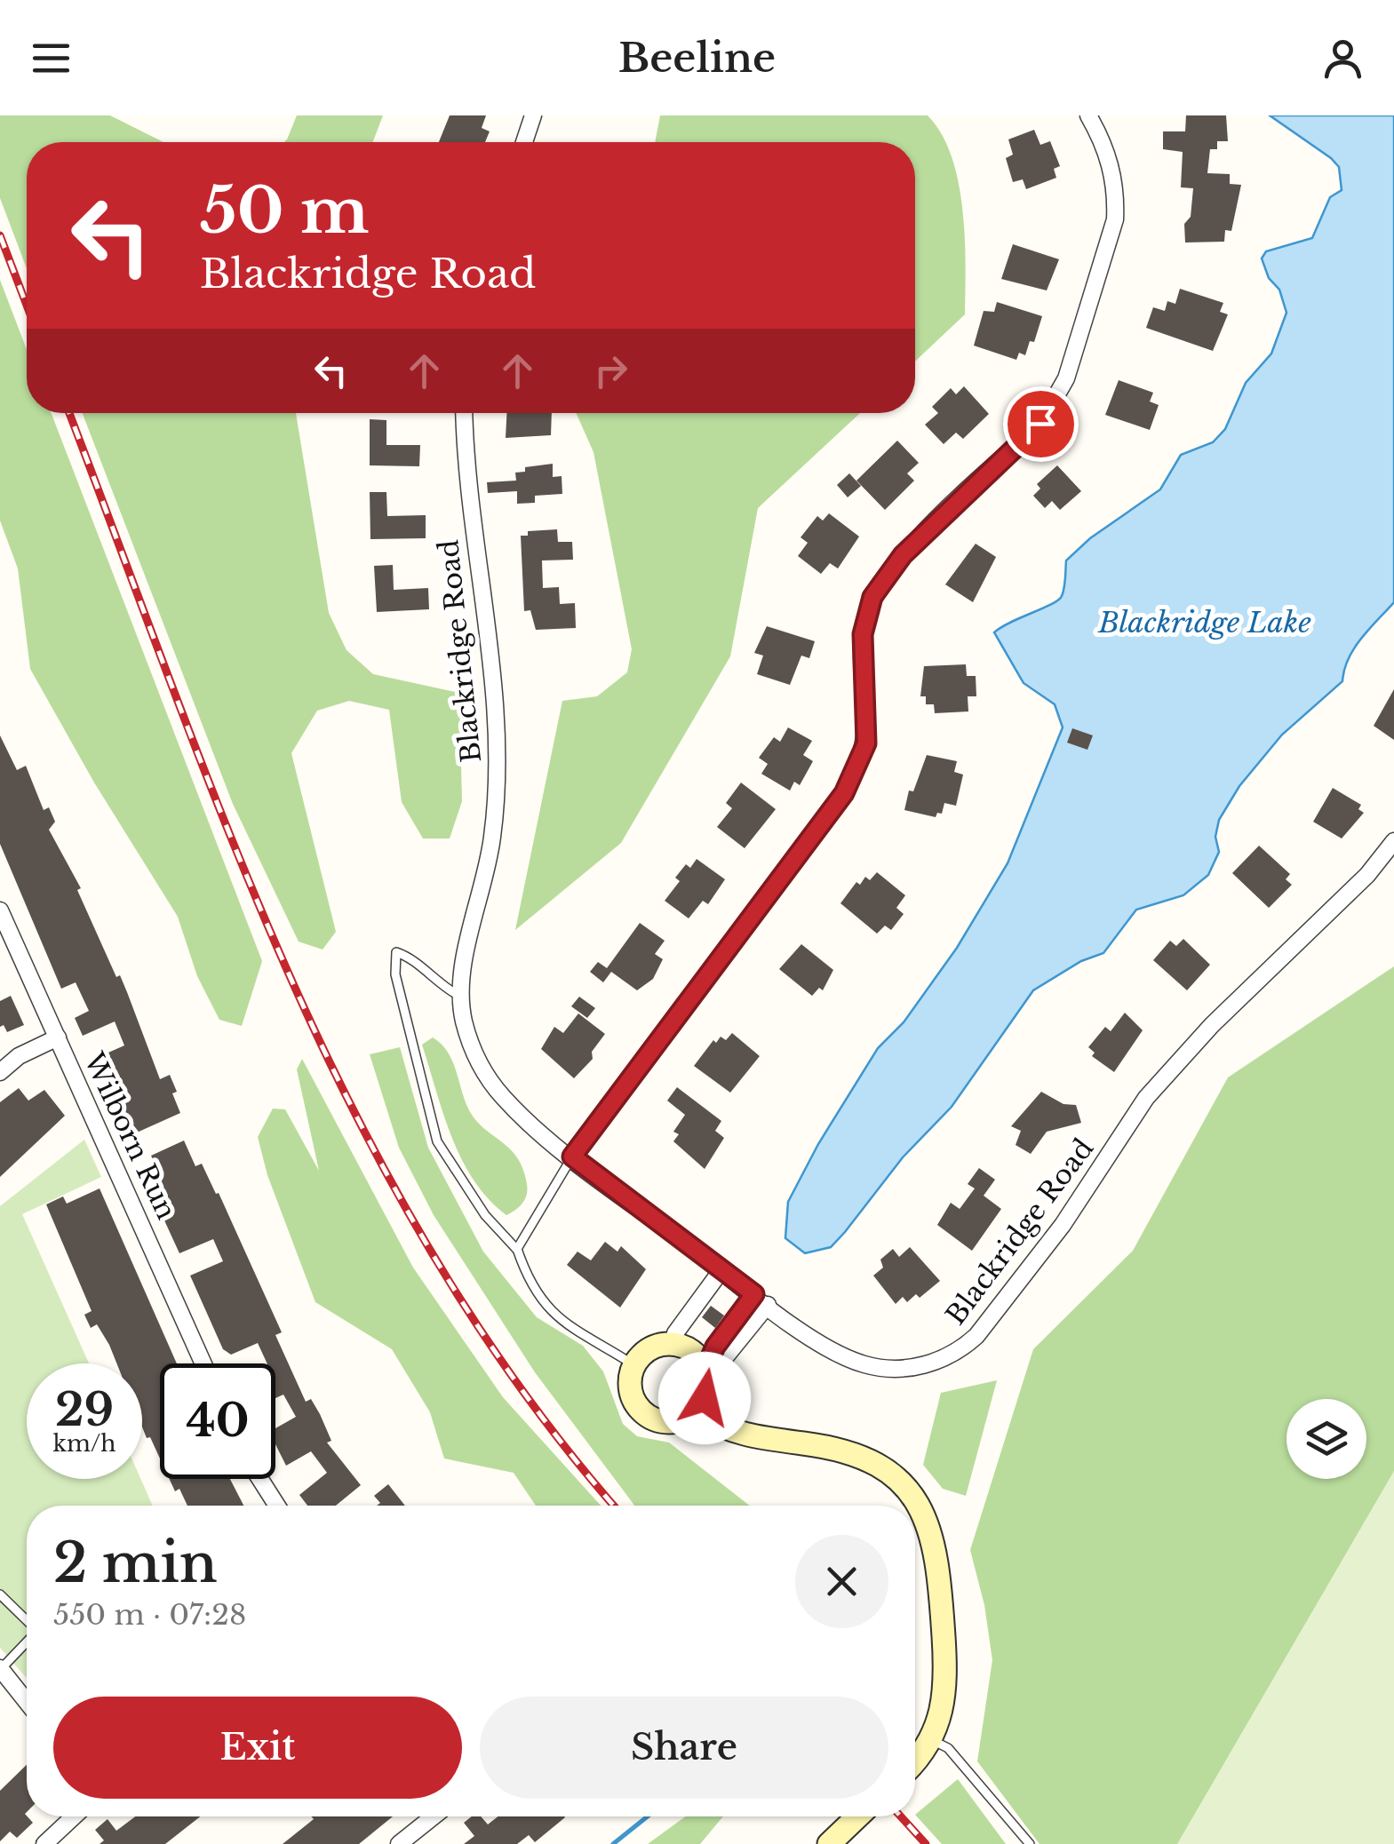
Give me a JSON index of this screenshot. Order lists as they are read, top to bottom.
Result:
{
  "streets": {
    "street": ["Blackridge Road", "Wilborn Run"]
  },
  "water": ["Blackridge Lake"],
  "page": {
    "header": "Beeline",
    "turn": ["50 m", "Blackridge Road"],
    "speed": "29 km/h",
    "limit": "40",
    "heading": ["2 min", "550 m · 07:28"],
    "buttons": ["Exit", "Share"]
  }
}
